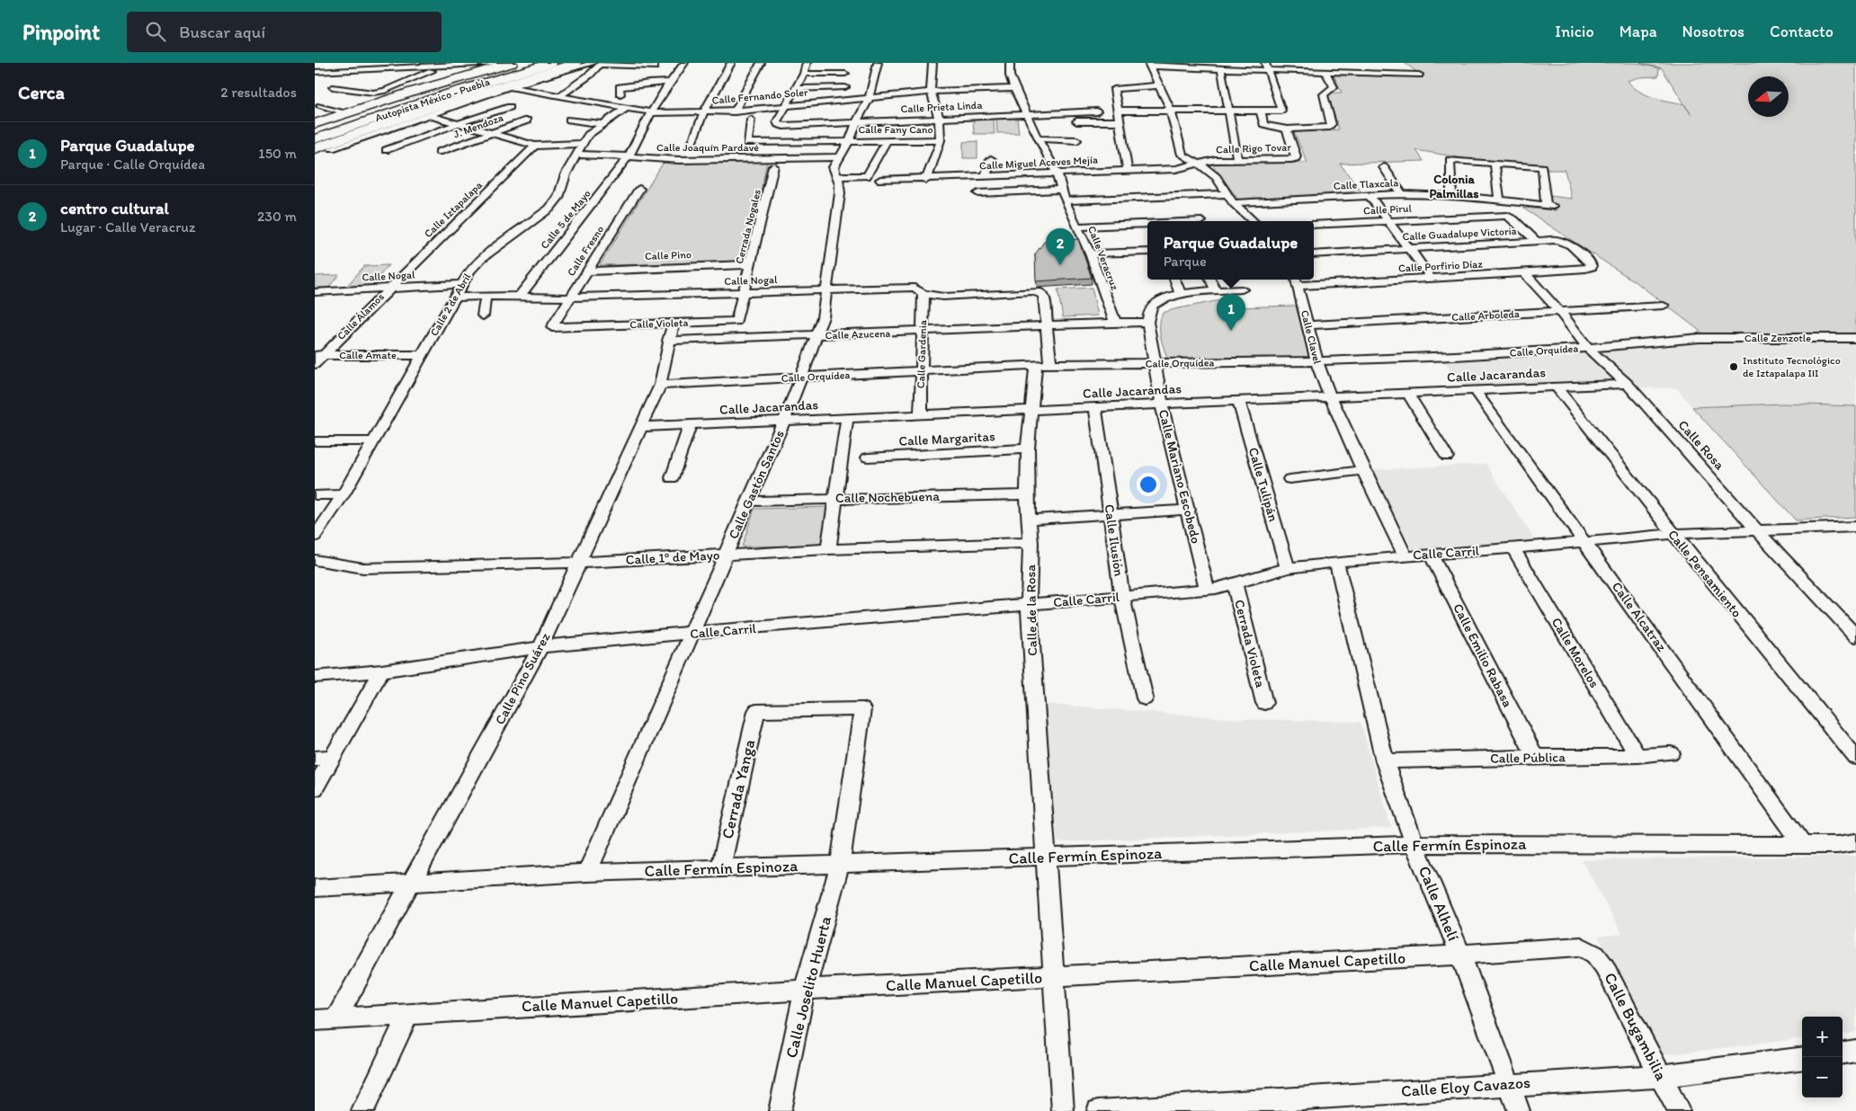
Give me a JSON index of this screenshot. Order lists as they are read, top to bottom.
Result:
{
  "streets": {
    "highway": ["Autopista México - Puebla"],
    "street": [
      "Calle Fernando Soler",
      "Calle Prieta Linda",
      "J. Mendoza",
      "Calle Fany Cano",
      "Calle Joaquín Pardavé",
      "Calle Rigo Tovar",
      "Calle Miguel Aceves Mejía",
      "Calle Tlaxcala",
      "Calle Iztapalapa",
      "Calle Pirul",
      "Calle 5 de Mayo",
      "Cerrada Nogales",
      "Calle Guadalupe Victoria",
      "Calle Fresno",
      "Calle Pino",
      "Calle Veracruz",
      "Calle Porfirio Díaz",
      "Calle Nogal",
      "Calle 2 de Abril",
      "Calle Arboleda",
      "Calle Álamos",
      "Calle Violeta",
      "Calle Azucena",
      "Calle Clavel",
      "Calle Zenzotle",
      "Calle Orquídea",
      "Calle Gardenia",
      "Calle Amate",
      "Calle Jacarandas",
      "Calle Margaritas",
      "Calle Rosa",
      "Calle Mariano Escobedo",
      "Calle Gastón Santos",
      "Calle Tulipán",
      "Calle Nochebuena",
      "Calle Ilusión",
      "Calle Carril",
      "Calle 1º de Mayo",
      "Calle Pensamiento",
      "Calle de la Rosa",
      "Calle Alcatraz",
      "Cerrada Violeta",
      "Calle Morelos",
      "Calle Emilio Rabasa",
      "Calle Pino Suárez",
      "Calle Pública",
      "Cerrada Yanga",
      "Calle Fermín Espinoza",
      "Calle Alhelí",
      "Calle Manuel Capetillo",
      "Calle Joselito Huerta",
      "Calle Bugambilia",
      "Calle Eloy Cavazos"
    ]
  },
  "crossings": [
    ["Calle Fernando Soler", "Calle Prieta Linda"],
    ["Calle Fernando Soler", "Calle 5 de Mayo"],
    ["Calle Fernando Soler", "Calle Veracruz"],
    ["Calle Fernando Soler", "Calle 2 de Abril"],
    ["Calle Prieta Linda", "Calle Veracruz"],
    ["Calle Joaquín Pardavé", "Calle 5 de Mayo"],
    ["Calle Joaquín Pardavé", "Calle 2 de Abril"],
    ["Calle Rigo Tovar", "Calle Miguel Aceves Mejía"],
    ["Calle Miguel Aceves Mejía", "Calle Veracruz"],
    ["Calle Iztapalapa", "Calle Nogal"],
    ["Calle Iztapalapa", "Calle Álamos"],
    ["Calle Pirul", "Calle Guadalupe Victoria"],
    ["Calle 5 de Mayo", "Calle Nogal"],
    ["Cerrada Nogales", "Calle Pino"],
    ["Cerrada Nogales", "Calle Nogal"],
    ["Cerrada Nogales", "Calle Violeta"],
    ["Calle Guadalupe Victoria", "Calle Porfirio Díaz"],
    ["Calle Fresno", "Calle Pino"],
    ["Calle Fresno", "Calle Nogal"],
    ["Calle Fresno", "Calle Violeta"],
    ["Calle Veracruz", "Calle Azucena"],
    ["Calle Porfirio Díaz", "Calle Clavel"],
    ["Calle Porfirio Díaz", "Calle Rosa"],
    ["Calle Nogal", "Calle 2 de Abril"],
    ["Calle Nogal", "Calle Álamos"],
    ["Calle Nogal", "Calle Violeta"],
    ["Calle Nogal", "Calle Azucena"],
    ["Calle Nogal", "Calle Gardenia"],
    ["Calle Nogal", "Calle Gastón Santos"],
    ["Calle 2 de Abril", "Calle Amate"],
    ["Calle Arboleda", "Calle Clavel"],
    ["Calle Arboleda", "Calle Rosa"],
    ["Calle Álamos", "Calle Amate"],
    ["Calle Violeta", "Calle Pino Suárez"],
    ["Calle Azucena", "Calle Gardenia"],
    ["Calle Azucena", "Calle Gastón Santos"],
    ["Calle Azucena", "Calle Pino Suárez"],
    ["Calle Clavel", "Calle Orquídea"],
    ["Calle Clavel", "Calle Jacarandas"],
    ["Calle Zenzotle", "Calle Orquídea"],
    ["Calle Orquídea", "Calle Gardenia"],
    ["Calle Orquídea", "Calle Rosa"],
    ["Calle Orquídea", "Calle Mariano Escobedo"],
    ["Calle Orquídea", "Calle Gastón Santos"],
    ["Calle Orquídea", "Calle de la Rosa"],
    ["Calle Orquídea", "Calle Pino Suárez"],
    ["Calle Gardenia", "Calle Jacarandas"],
    ["Calle Jacarandas", "Calle Rosa"],
    ["Calle Jacarandas", "Calle Mariano Escobedo"],
    ["Calle Jacarandas", "Calle Gastón Santos"],
    ["Calle Jacarandas", "Calle Tulipán"],
    ["Calle Jacarandas", "Calle Ilusión"],
    ["Calle Jacarandas", "Calle Pensamiento"],
    ["Calle Jacarandas", "Calle de la Rosa"],
    ["Calle Jacarandas", "Calle Alcatraz"],
    ["Calle Jacarandas", "Calle Pino Suárez"],
    ["Calle Margaritas", "Calle de la Rosa"],
    ["Calle Rosa", "Calle Carril"],
    ["Calle Mariano Escobedo", "Calle Carril"],
    ["Calle Gastón Santos", "Calle Nochebuena"],
    ["Calle Gastón Santos", "Calle Carril"],
    ["Calle Gastón Santos", "Calle 1º de Mayo"],
    ["Calle Gastón Santos", "Calle Fermín Espinoza"],
    ["Calle Tulipán", "Calle Carril"],
    ["Calle Nochebuena", "Calle de la Rosa"],
    ["Calle Ilusión", "Calle Carril"],
    ["Calle Carril", "Calle Pensamiento"],
    ["Calle Carril", "Calle de la Rosa"],
    ["Calle Carril", "Calle Alcatraz"],
    ["Calle Carril", "Cerrada Violeta"],
    ["Calle Carril", "Calle Morelos"],
    ["Calle Carril", "Calle Emilio Rabasa"],
    ["Calle Carril", "Calle Pino Suárez"],
    ["Calle Carril", "Calle Alhelí"],
    ["Calle 1º de Mayo", "Calle de la Rosa"],
    ["Calle 1º de Mayo", "Calle Pino Suárez"],
    ["Calle de la Rosa", "Calle Fermín Espinoza"],
    ["Calle de la Rosa", "Calle Manuel Capetillo"],
    ["Calle Alcatraz", "Calle Fermín Espinoza"],
    ["Calle Morelos", "Calle Pública"],
    ["Calle Emilio Rabasa", "Calle Pública"],
    ["Calle Pino Suárez", "Calle Fermín Espinoza"],
    ["Calle Pino Suárez", "Calle Manuel Capetillo"],
    ["Calle Pública", "Calle Alhelí"],
    ["Cerrada Yanga", "Calle Fermín Espinoza"],
    ["Cerrada Yanga", "Calle Joselito Huerta"],
    ["Calle Fermín Espinoza", "Calle Alhelí"],
    ["Calle Fermín Espinoza", "Calle Joselito Huerta"],
    ["Calle Alhelí", "Calle Manuel Capetillo"],
    ["Calle Alhelí", "Calle Eloy Cavazos"],
    ["Calle Manuel Capetillo", "Calle Joselito Huerta"],
    ["Calle Manuel Capetillo", "Calle Bugambilia"],
    ["Calle Bugambilia", "Calle Eloy Cavazos"]
  ],
  "districts": ["Colonia Palmillas"],
  "places": ["Instituto Tecnológico de Iztapalapa III"],
  "north": "left",
  "page": {
    "header": "Pinpoint",
    "search": "Buscar aquí",
    "nav": [
      "Inicio",
      "Mapa",
      "Nosotros",
      "Contacto"
    ],
    "heading": ["Cerca", "2 resultados"],
    "list": [
      {
        "mark": "1",
        "name": "Parque Guadalupe",
        "note": "Parque · Calle Orquídea",
        "value": "150 m"
      },
      {
        "mark": "2",
        "name": "centro cultural",
        "note": "Lugar · Calle Veracruz",
        "value": "230 m"
      }
    ],
    "popup": ["Parque Guadalupe", "Parque"],
    "pins": ["2", "1"],
    "map_buttons": ["+", "−"]
  }
}
